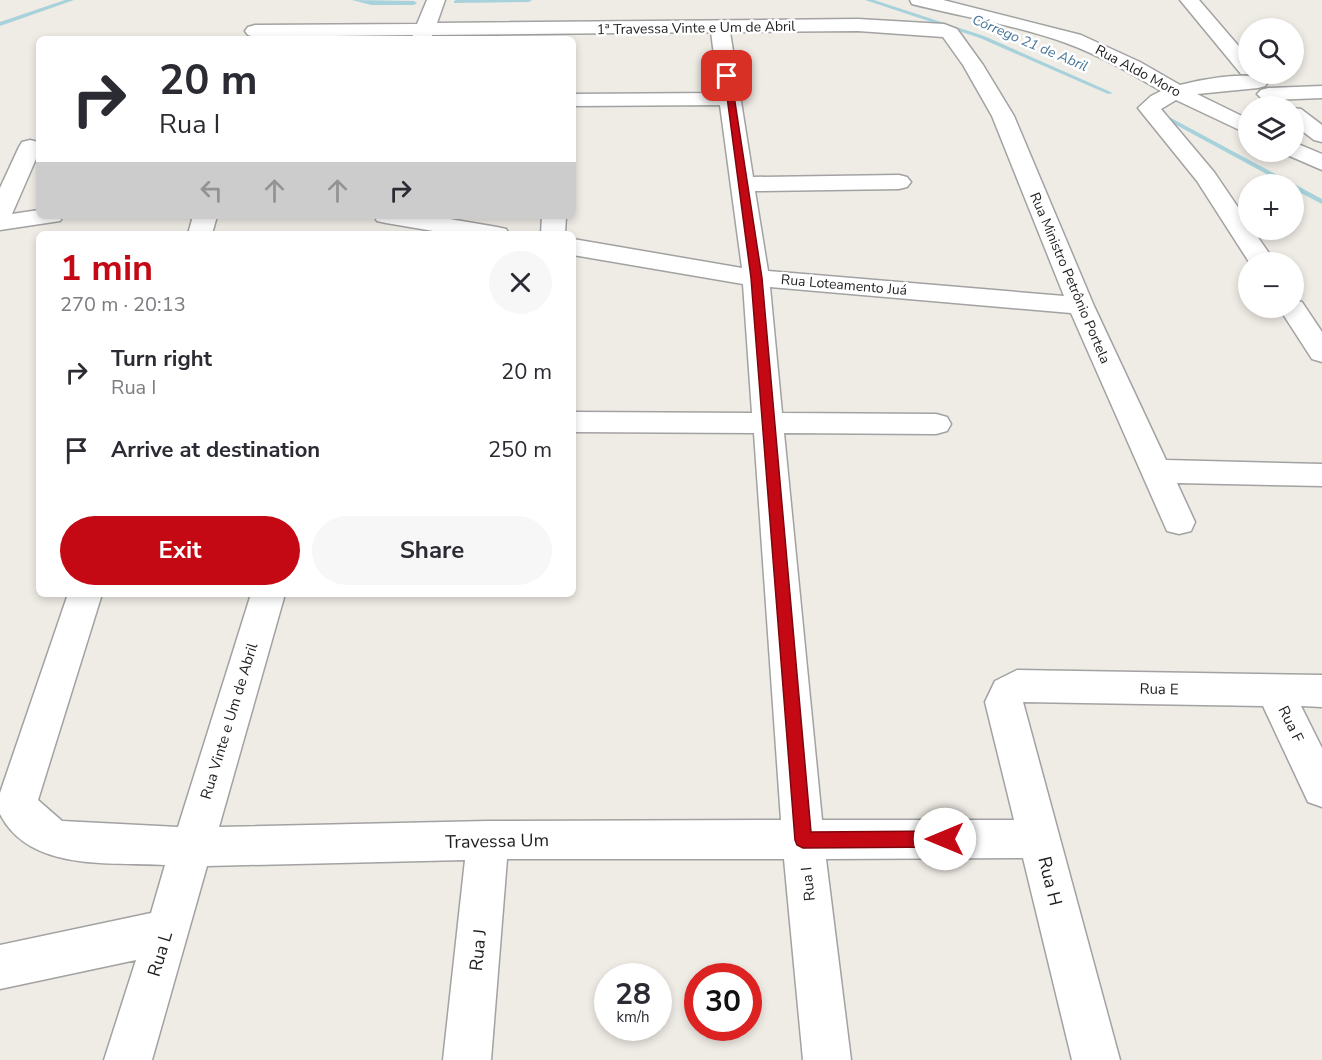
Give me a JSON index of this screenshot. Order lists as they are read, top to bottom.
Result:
{
  "streets": {
    "street": [
      "1ª Travessa Vinte e Um de Abril",
      "Rua Aldo Moro",
      "Rua Ministro Petrônio Portela",
      "Rua Loteamento Juá",
      "Rua E",
      "Rua Vinte e Um de Abril",
      "Rua F",
      "Travessa Um",
      "Rua H",
      "Rua I",
      "Rua J",
      "Rua L"
    ]
  },
  "crossings": [
    ["1ª Travessa Vinte e Um de Abril", "Rua Ministro Petrônio Portela"],
    ["1ª Travessa Vinte e Um de Abril", "Rua I"],
    ["Rua Ministro Petrônio Portela", "Rua Loteamento Juá"],
    ["Rua Loteamento Juá", "Rua I"],
    ["Rua E", "Rua F"],
    ["Rua E", "Rua H"],
    ["Rua Vinte e Um de Abril", "Travessa Um"],
    ["Rua Vinte e Um de Abril", "Rua L"],
    ["Travessa Um", "Rua H"],
    ["Travessa Um", "Rua I"],
    ["Travessa Um", "Rua J"],
    ["Travessa Um", "Rua L"]
  ],
  "water": ["Córrego 21 de Abril"],
  "page": {
    "map_buttons": ["+", "−"],
    "turn": ["20 m", "Rua I"],
    "heading": ["1 min", "270 m · 20:13"],
    "list": [
      {
        "name": "Turn right",
        "note": "Rua I",
        "value": "20 m"
      },
      {
        "name": "Arrive at destination",
        "value": "250 m"
      }
    ],
    "buttons": ["Exit", "Share"],
    "speed": "28 km/h",
    "limit": "30"
  }
}
